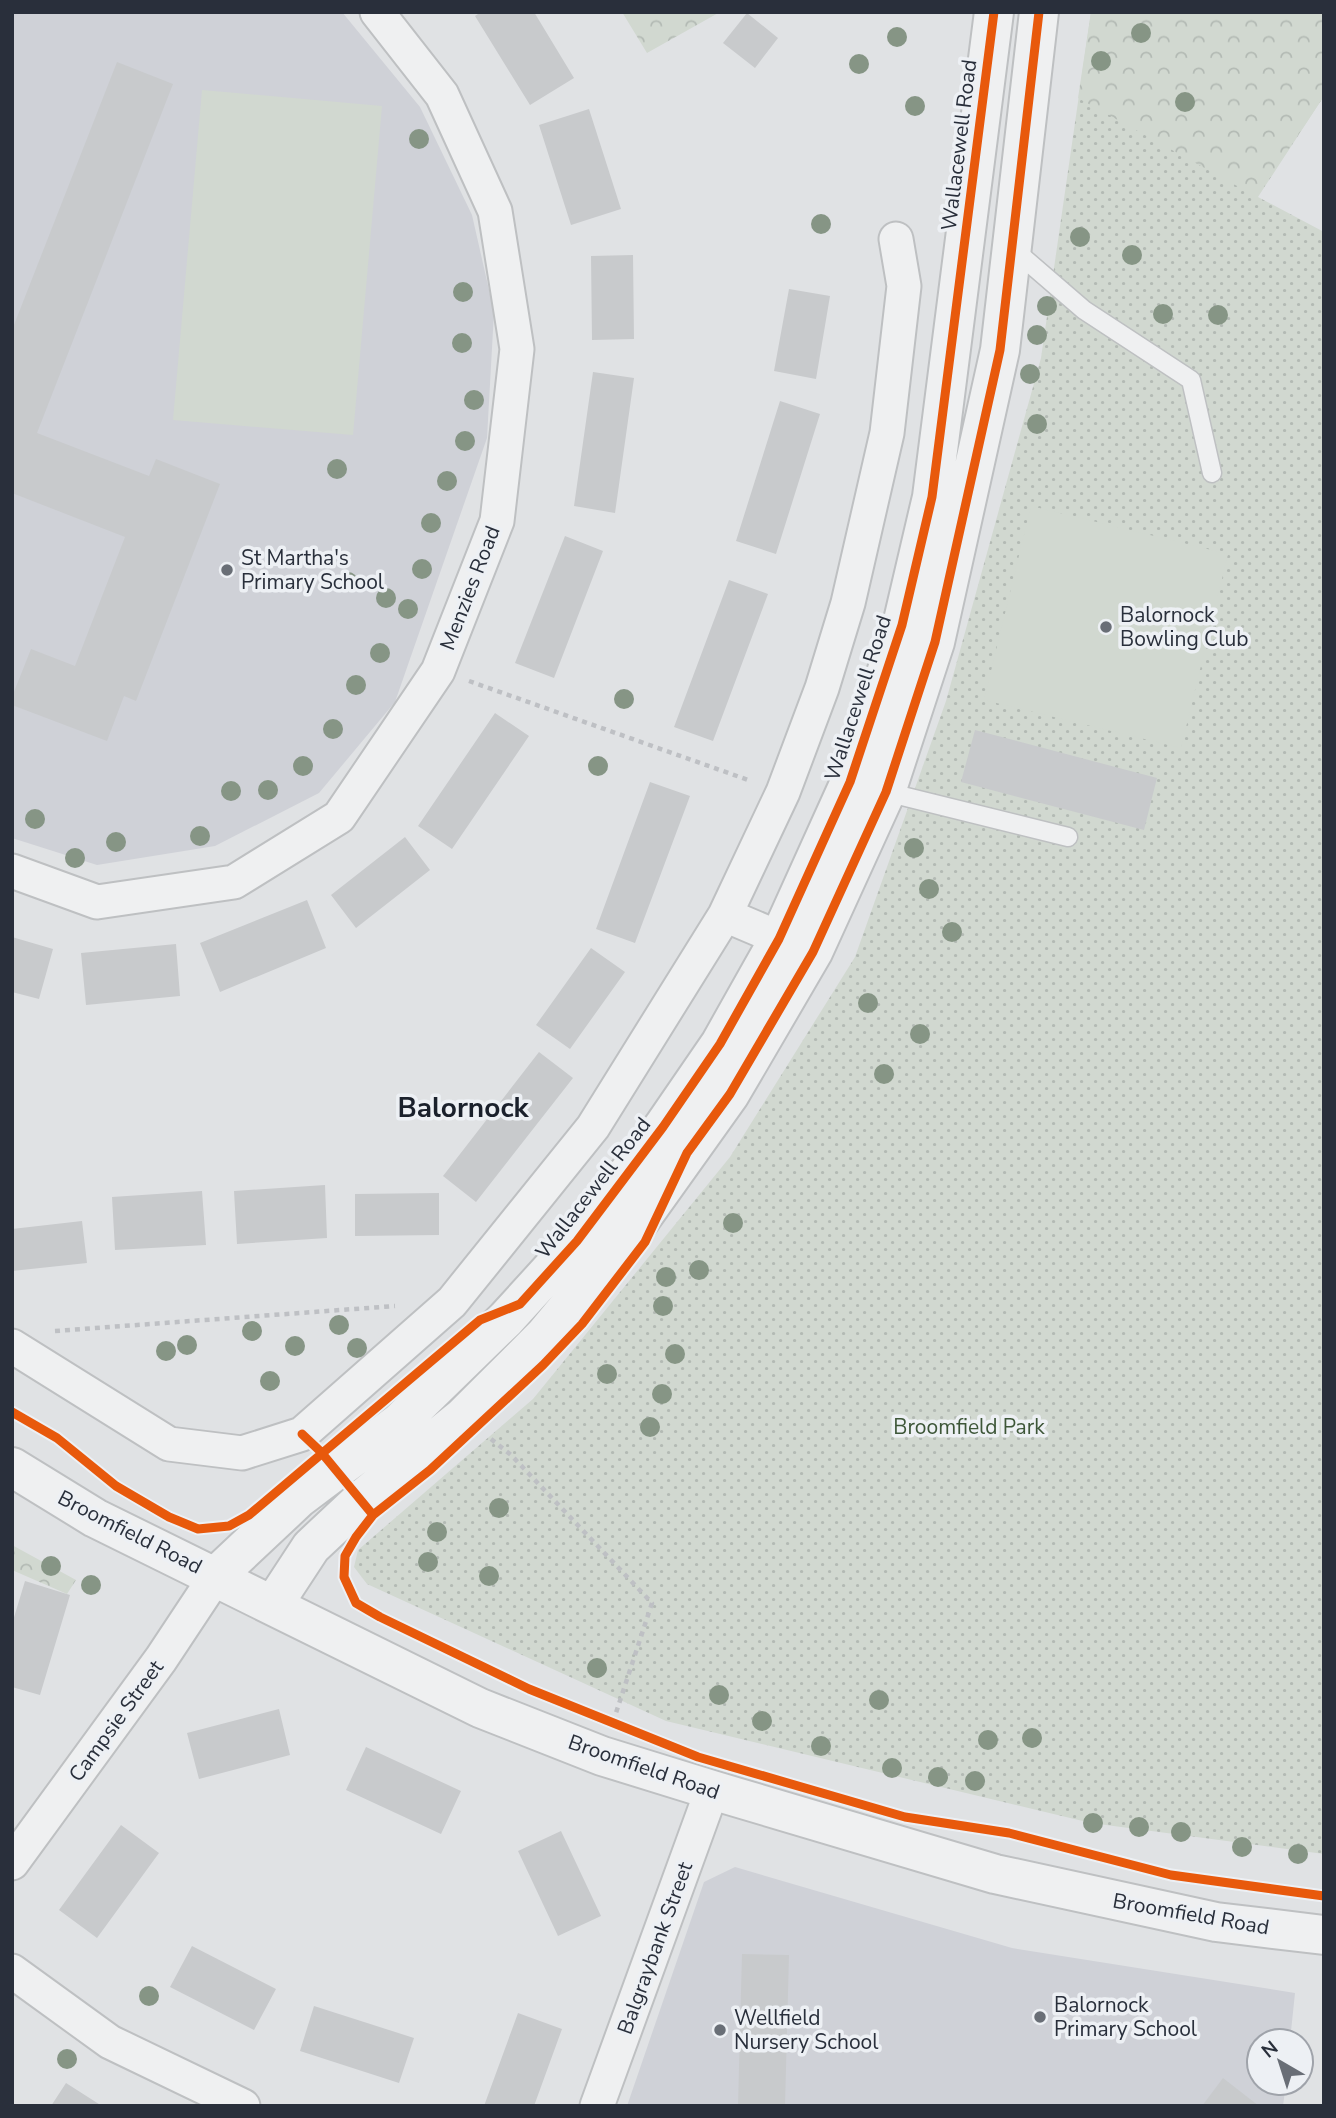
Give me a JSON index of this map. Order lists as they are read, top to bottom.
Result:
{
  "streets": {
    "street": [
      "Wallacewell Road",
      "Menzies Road",
      "Broomfield Road",
      "Campsie Street",
      "Balgraybank Street"
    ]
  },
  "crossings": [
    ["Wallacewell Road", "Broomfield Road"],
    ["Wallacewell Road", "Campsie Street"],
    ["Broomfield Road", "Campsie Street"],
    ["Broomfield Road", "Balgraybank Street"]
  ],
  "districts": ["Balornock"],
  "parks": ["Broomfield Park"],
  "places": [
    "St Martha's Primary School",
    "Balornock Bowling Club",
    "Balornock Primary School",
    "Wellfield Nursery School"
  ],
  "north": "top left"
}
